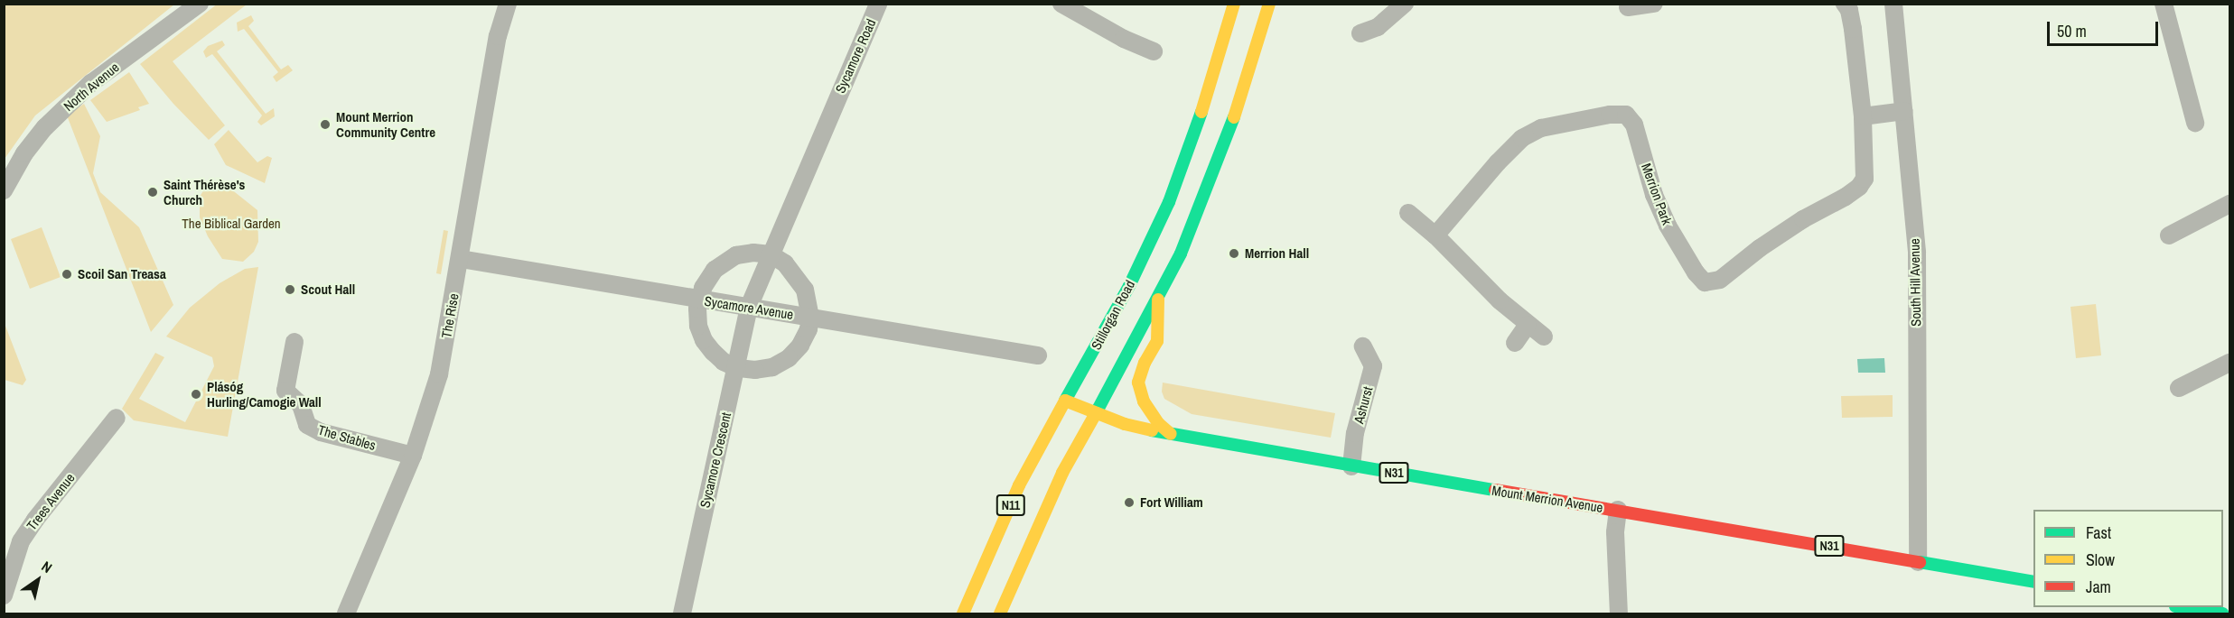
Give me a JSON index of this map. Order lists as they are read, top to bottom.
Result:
{
  "streets": {
    "main road": [
      "Stillorgan Road",
      "N31",
      "Mount Merrion Avenue",
      "N11"
    ],
    "street": [
      "Sycamore Road",
      "North Avenue",
      "Merrion Park",
      "South Hill Avenue",
      "Sycamore Avenue",
      "The Rise",
      "Ashurst",
      "The Stables",
      "Sycamore Crescent",
      "Trees Avenue"
    ]
  },
  "crossings": [
    ["Sycamore Road", "Sycamore Crescent"],
    ["South Hill Avenue", "Mount Merrion Avenue"],
    ["Sycamore Avenue", "The Rise"],
    ["Sycamore Avenue", "Sycamore Crescent"],
    ["Stillorgan Road", "Mount Merrion Avenue"],
    ["The Rise", "The Stables"],
    ["Ashurst", "Mount Merrion Avenue"],
    ["Mount Merrion Avenue", "N11"]
  ],
  "parks": ["The Biblical Garden"],
  "places": [
    "Mount Merrion Community Centre",
    "Saint Thérèse's Church",
    "Merrion Hall",
    "Scoil San Treasa",
    "Scout Hall",
    "Plásóg Hurling/Camogie Wall",
    "Fort William"
  ],
  "legend": ["Fast", "Slow", "Jam"],
  "scale_bar": "50 m",
  "north": "top right"
}
